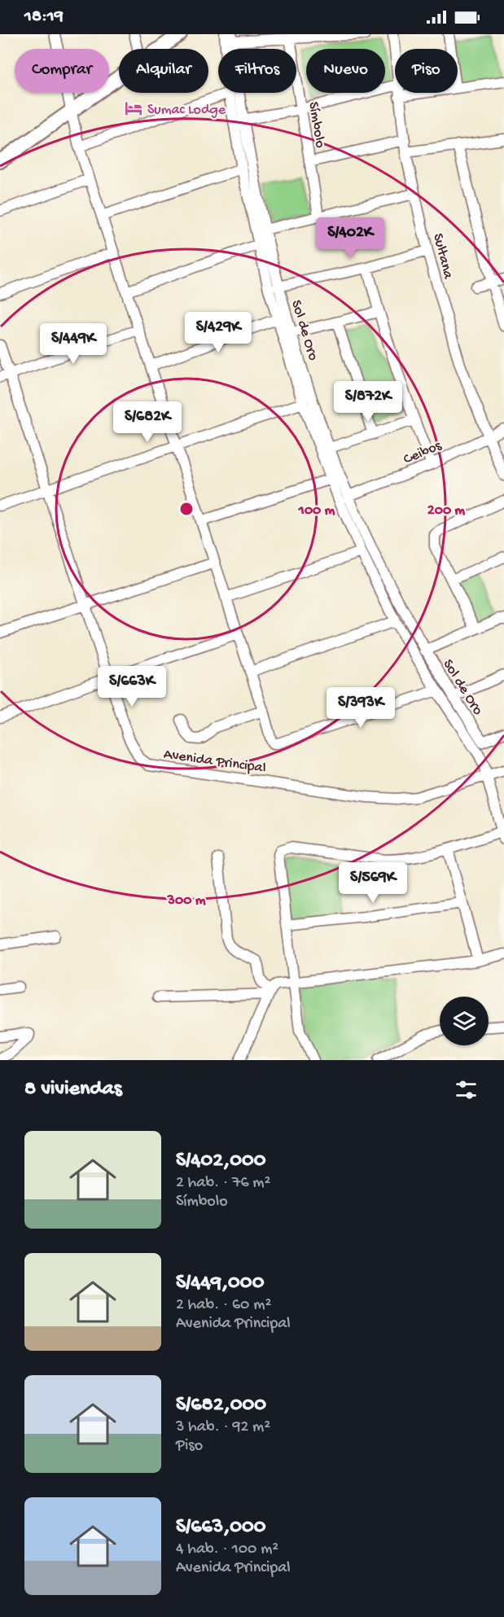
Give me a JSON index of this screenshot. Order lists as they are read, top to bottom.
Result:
{
  "streets": {
    "street": [
      "Símbolo",
      "Sultana",
      "Sol de Oro",
      "Ceibos",
      "Avenida Principal"
    ]
  },
  "crossings": [
    ["Sultana", "Ceibos"],
    ["Sol de Oro", "Ceibos"]
  ],
  "places": {
    "hotel": ["Sumac Lodge"]
  },
  "page": {
    "status": "18:19",
    "chip": [
      "Comprar",
      "Alquilar",
      "Filtros",
      "Nuevo",
      "Piso"
    ],
    "price": [
      "S/402K",
      "S/429K",
      "S/449K",
      "S/872K",
      "S/682K",
      "S/663K",
      "S/393K",
      "S/569K"
    ],
    "heading": "8 viviendas",
    "list": [
      {
        "name": "S/402,000",
        "note": "2 hab. · 76 m² · Símbolo"
      },
      {
        "name": "S/449,000",
        "note": "2 hab. · 60 m² · Avenida Principal"
      },
      {
        "name": "S/682,000",
        "note": "3 hab. · 92 m² · Piso"
      },
      {
        "name": "S/663,000",
        "note": "4 hab. · 100 m² · Avenida Principal"
      }
    ]
  },
  "rings": ["100 m", "200 m", "300 m"]
}
